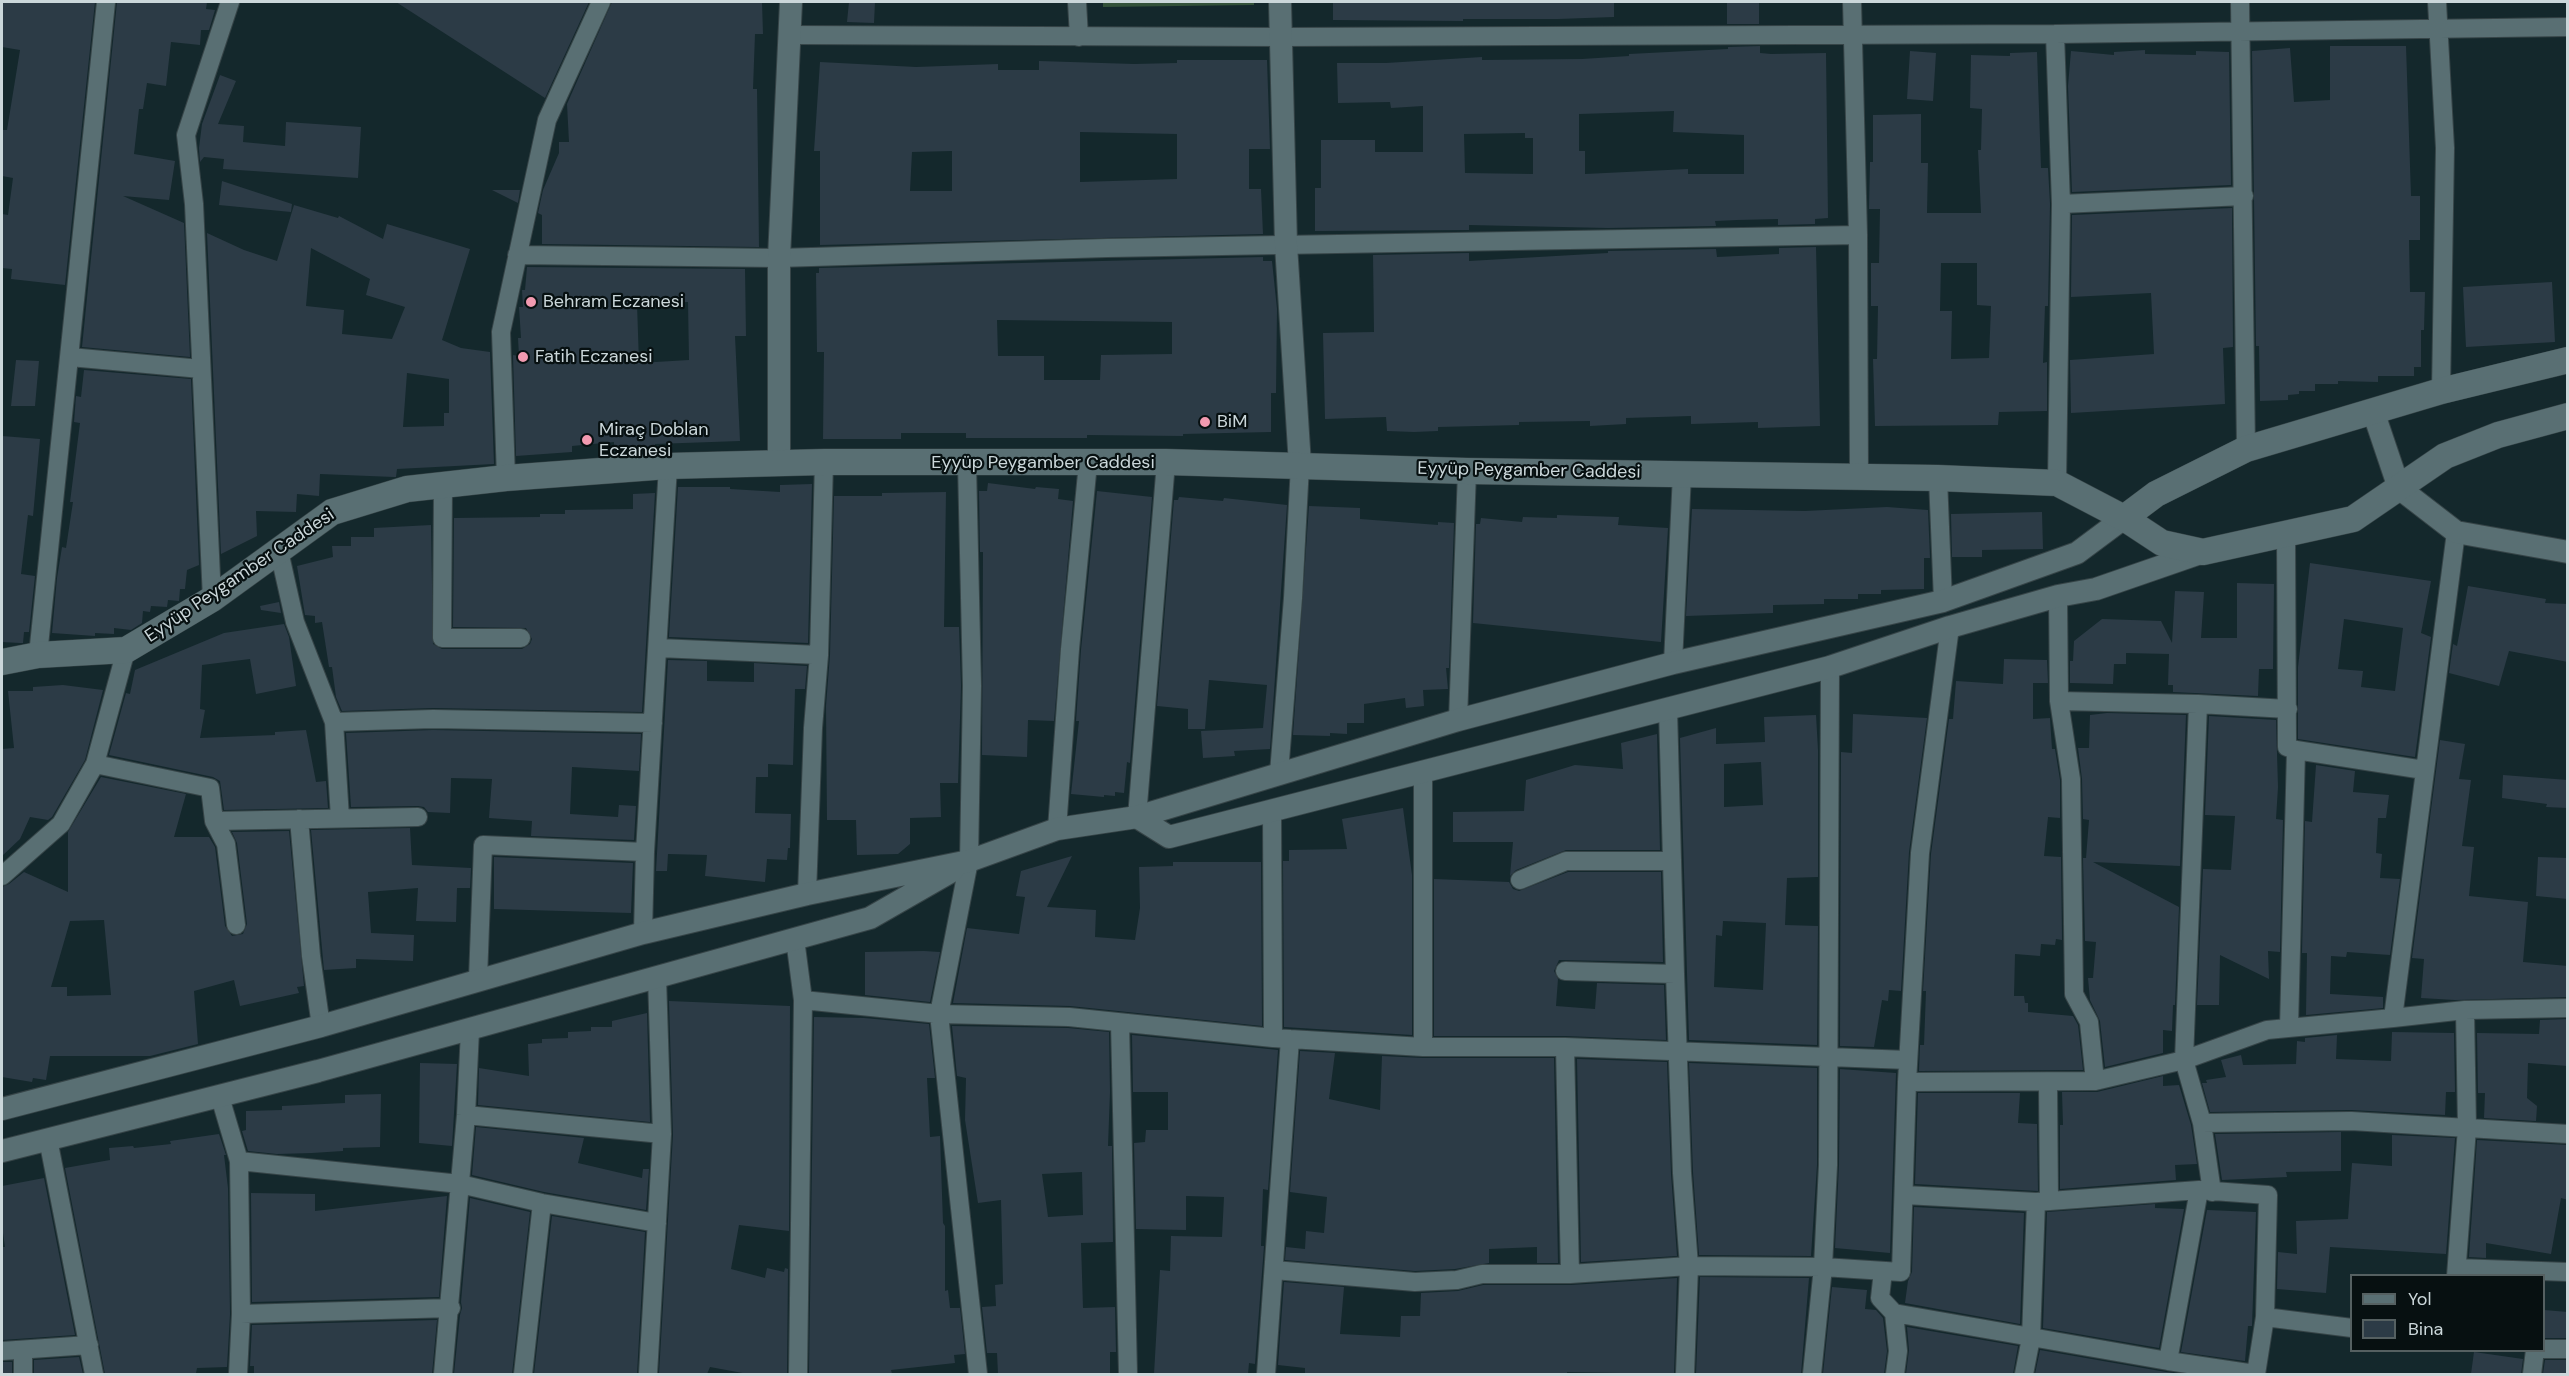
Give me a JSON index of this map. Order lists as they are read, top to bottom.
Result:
{
  "streets": {
    "main road": ["Eyyüp Peygamber Caddesi"]
  },
  "places": [
    "Behram Eczanesi",
    "Fatih Eczanesi",
    "BiM",
    "Miraç Doblan Eczanesi"
  ],
  "legend": ["Yol", "Bina"]
}
